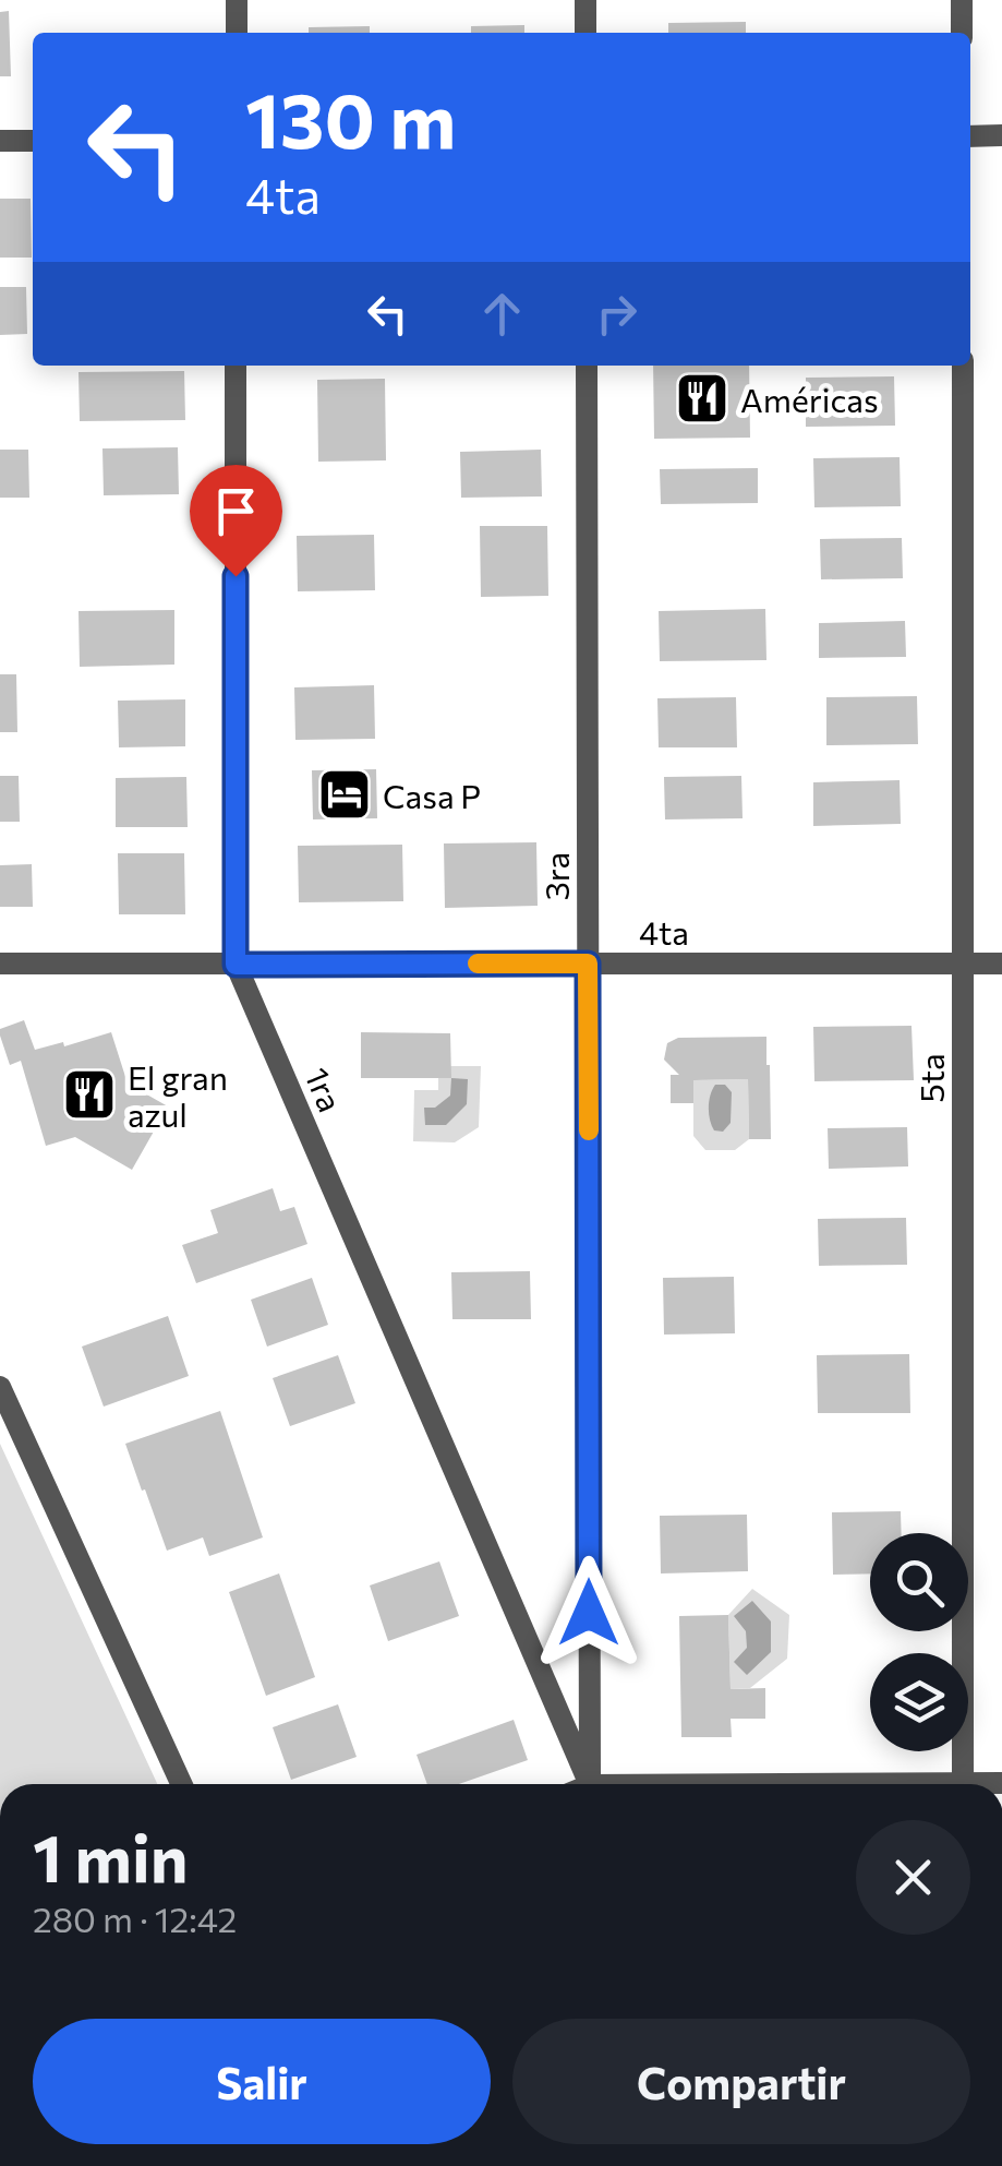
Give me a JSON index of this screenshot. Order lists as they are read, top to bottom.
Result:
{
  "streets": {
    "street": [
      "3ra",
      "4ta",
      "5ta",
      "1ra"
    ]
  },
  "crossings": [
    ["3ra", "4ta"],
    ["4ta", "5ta"],
    ["4ta", "1ra"]
  ],
  "places": {
    "restaurant": ["Américas", "El gran azul"],
    "hotel": ["Casa P"]
  },
  "page": {
    "turn": ["130 m", "4ta"],
    "heading": ["1 min", "280 m · 12:42"],
    "buttons": ["Salir", "Compartir"]
  }
}
